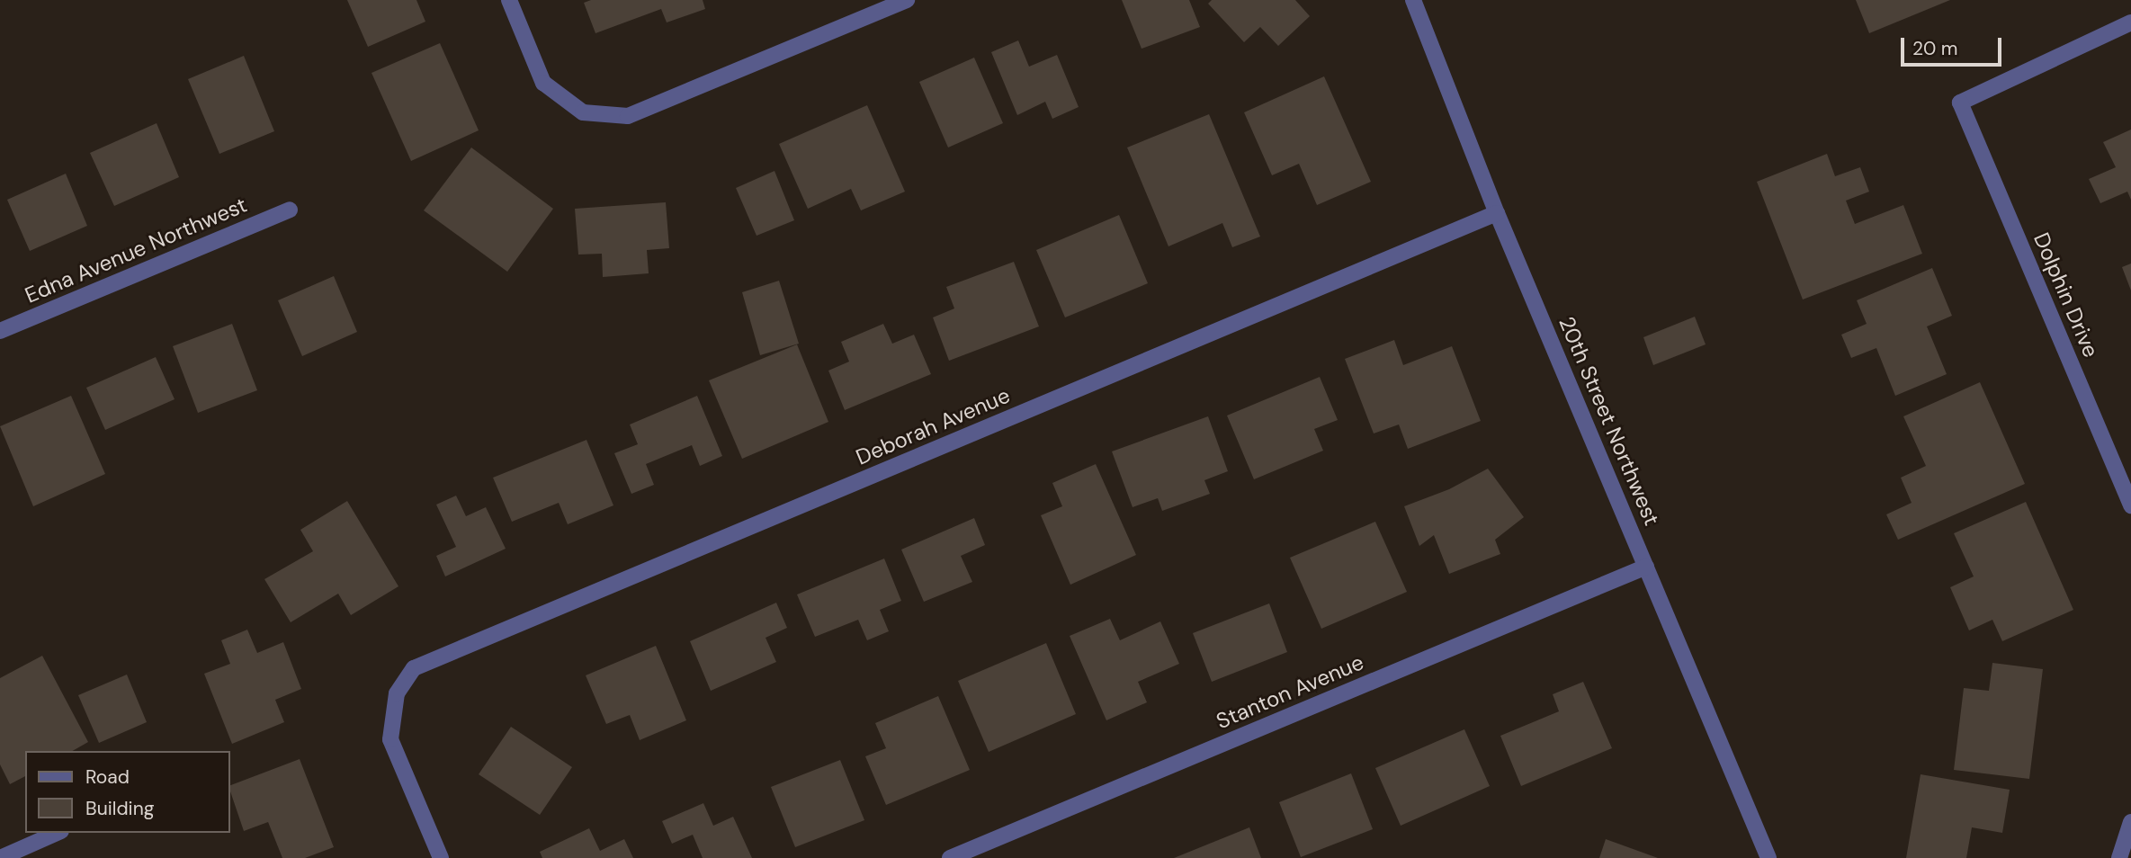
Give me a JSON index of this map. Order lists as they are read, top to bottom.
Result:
{
  "streets": {
    "street": [
      "Edna Avenue Northwest",
      "Dolphin Drive",
      "20th Street Northwest",
      "Deborah Avenue",
      "Stanton Avenue"
    ]
  },
  "crossings": [
    ["20th Street Northwest", "Deborah Avenue"],
    ["20th Street Northwest", "Stanton Avenue"]
  ],
  "legend": ["Road", "Building"],
  "scale_bar": "20 m"
}
